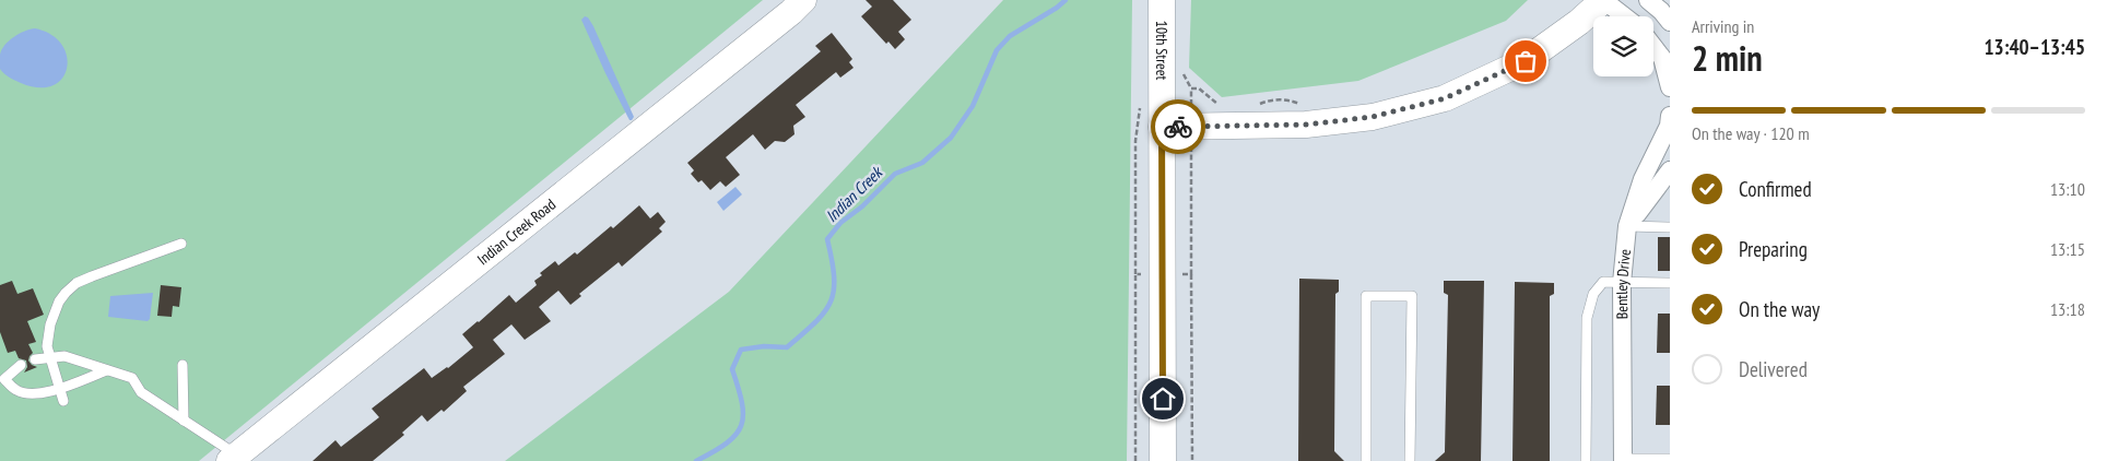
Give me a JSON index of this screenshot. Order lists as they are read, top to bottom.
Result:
{
  "streets": {
    "street": ["10th Street", "Indian Creek Road", "Bentley Drive"]
  },
  "water": ["Indian Creek"],
  "page": {
    "heading": ["2 min", "Arriving in", "13:40–13:45"],
    "bar": "On the way · 120 m",
    "list": [
      ["Confirmed", "13:10"],
      ["Preparing", "13:15"],
      ["On the way", "13:18"],
      "Delivered"
    ]
  }
}
